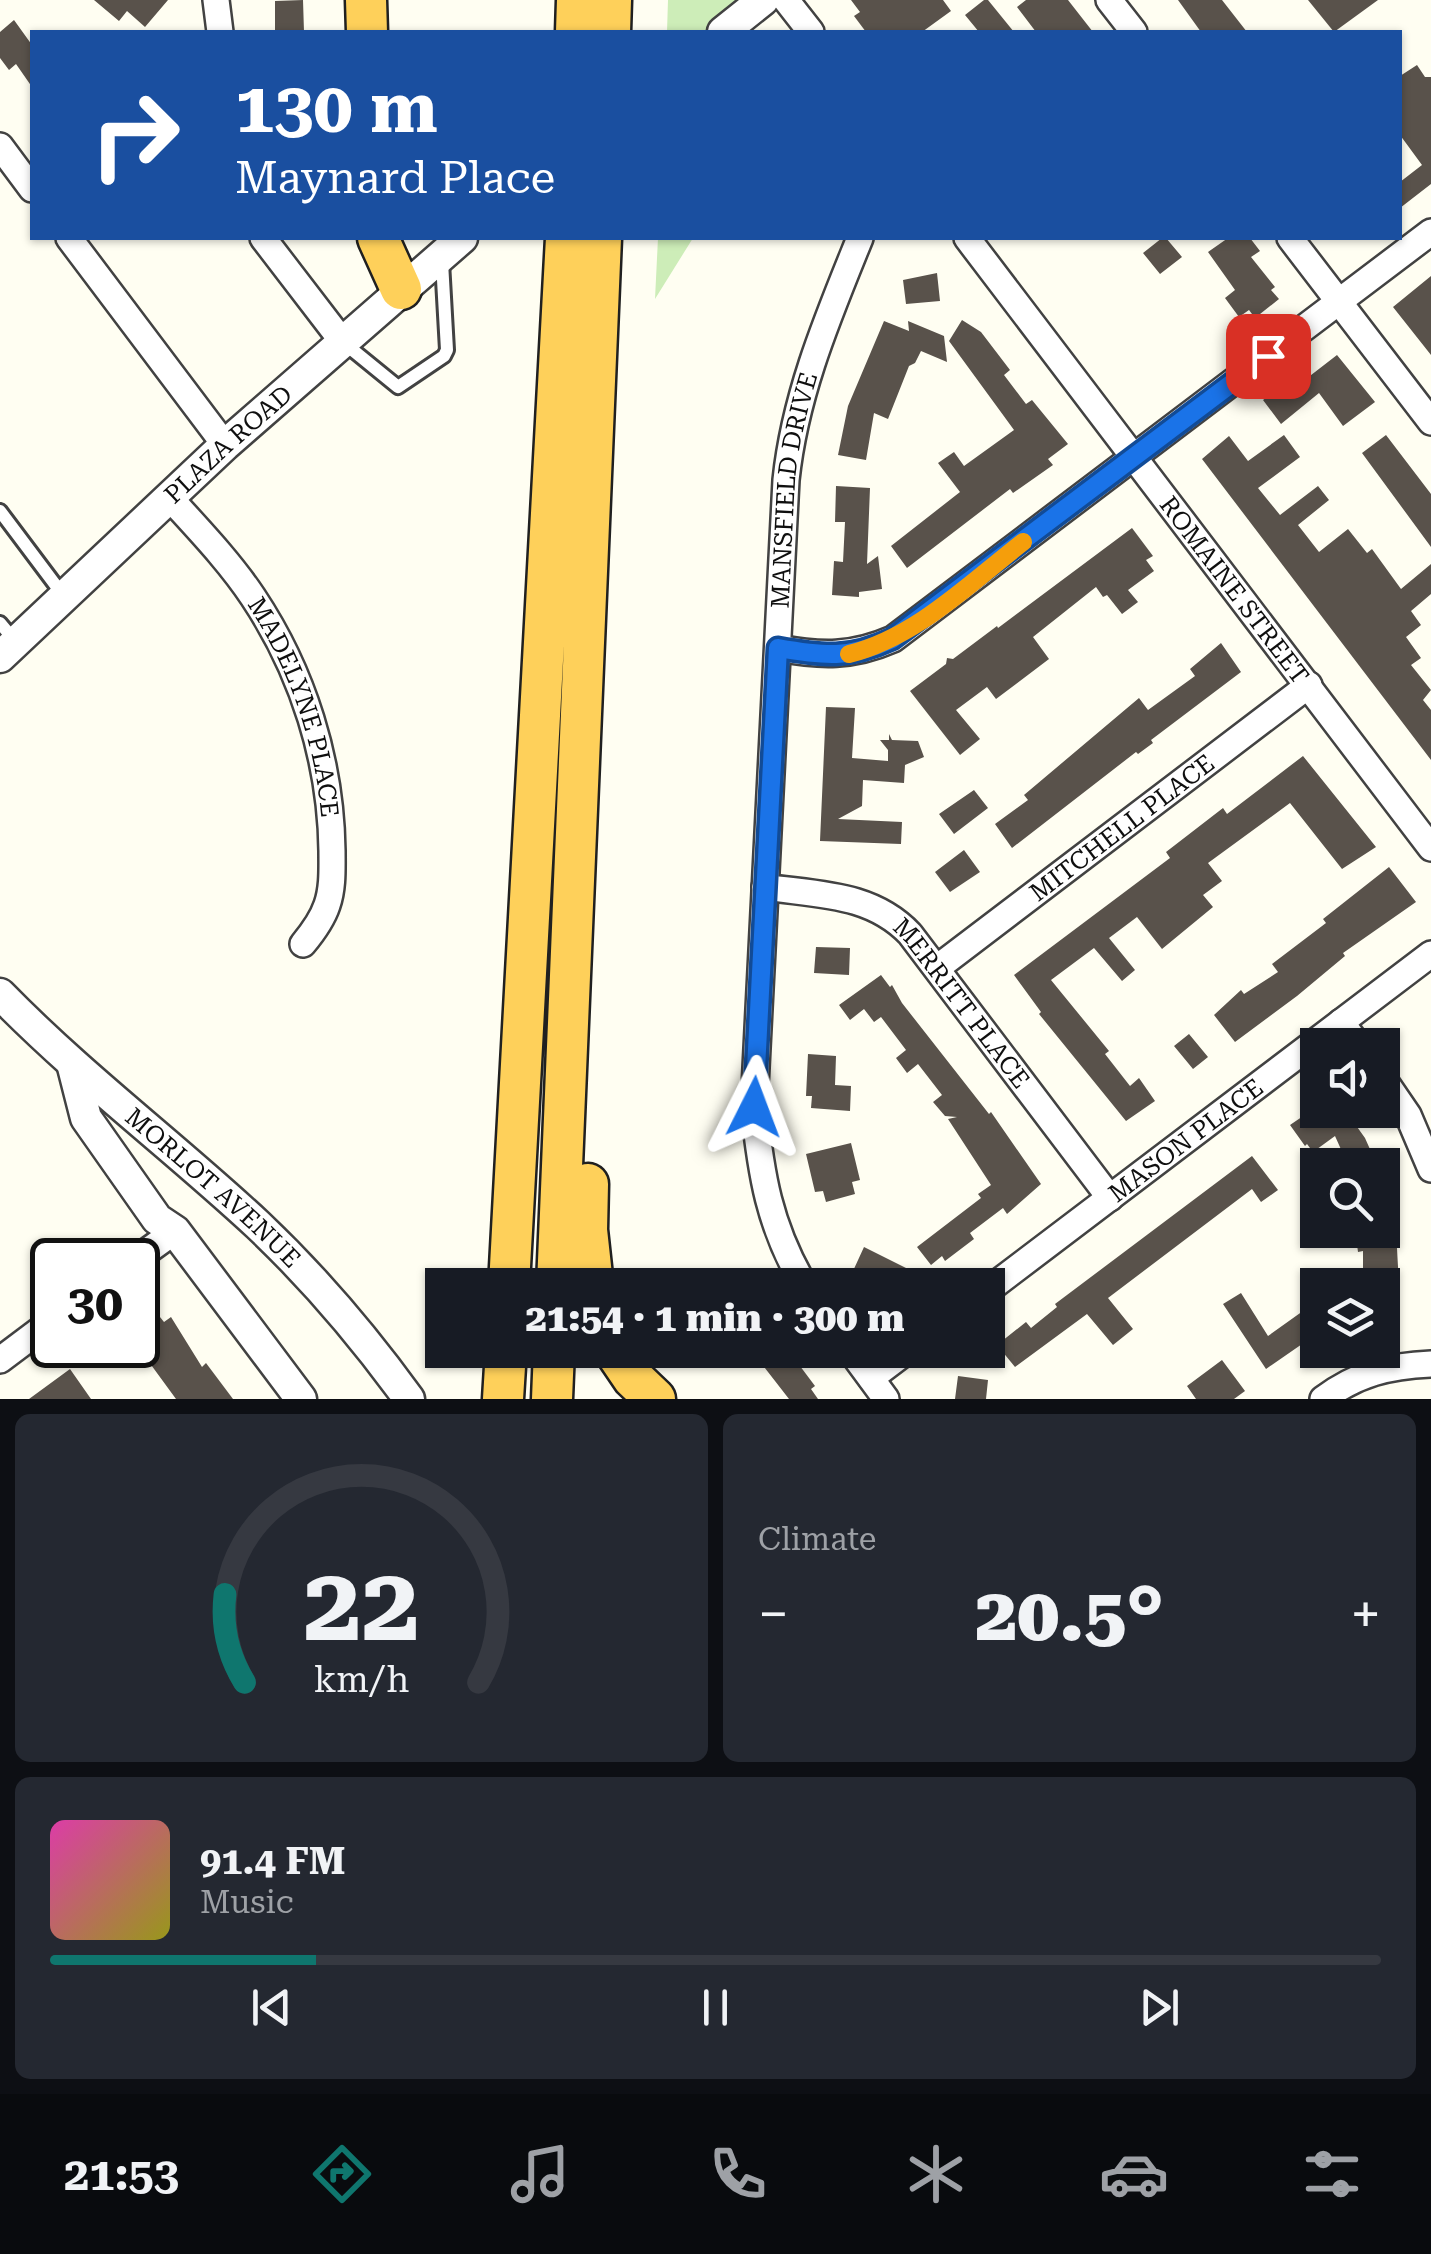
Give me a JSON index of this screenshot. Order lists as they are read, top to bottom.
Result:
{
  "streets": {
    "street": [
      "PLAZA ROAD",
      "MANSFIELD DRIVE",
      "ROMAINE STREET",
      "MADELYNE PLACE",
      "MITCHELL PLACE",
      "MERRITT PLACE",
      "MASON PLACE",
      "MORLOT AVENUE"
    ]
  },
  "crossings": [
    ["PLAZA ROAD", "MADELYNE PLACE"],
    ["MANSFIELD DRIVE", "MERRITT PLACE"],
    ["ROMAINE STREET", "MITCHELL PLACE"],
    ["MITCHELL PLACE", "MERRITT PLACE"],
    ["MERRITT PLACE", "MASON PLACE"]
  ],
  "page": {
    "turn": ["130 m", "Maynard Place"],
    "limit": "30",
    "trip": "21:54 · 1 min · 300 m",
    "tile": "Climate",
    "heat": ["−", "20.5°", "+"],
    "song": ["91.4 FM", "Music"],
    "tabs": "21:53",
    "gauge": ["22", "km/h"]
  }
}
